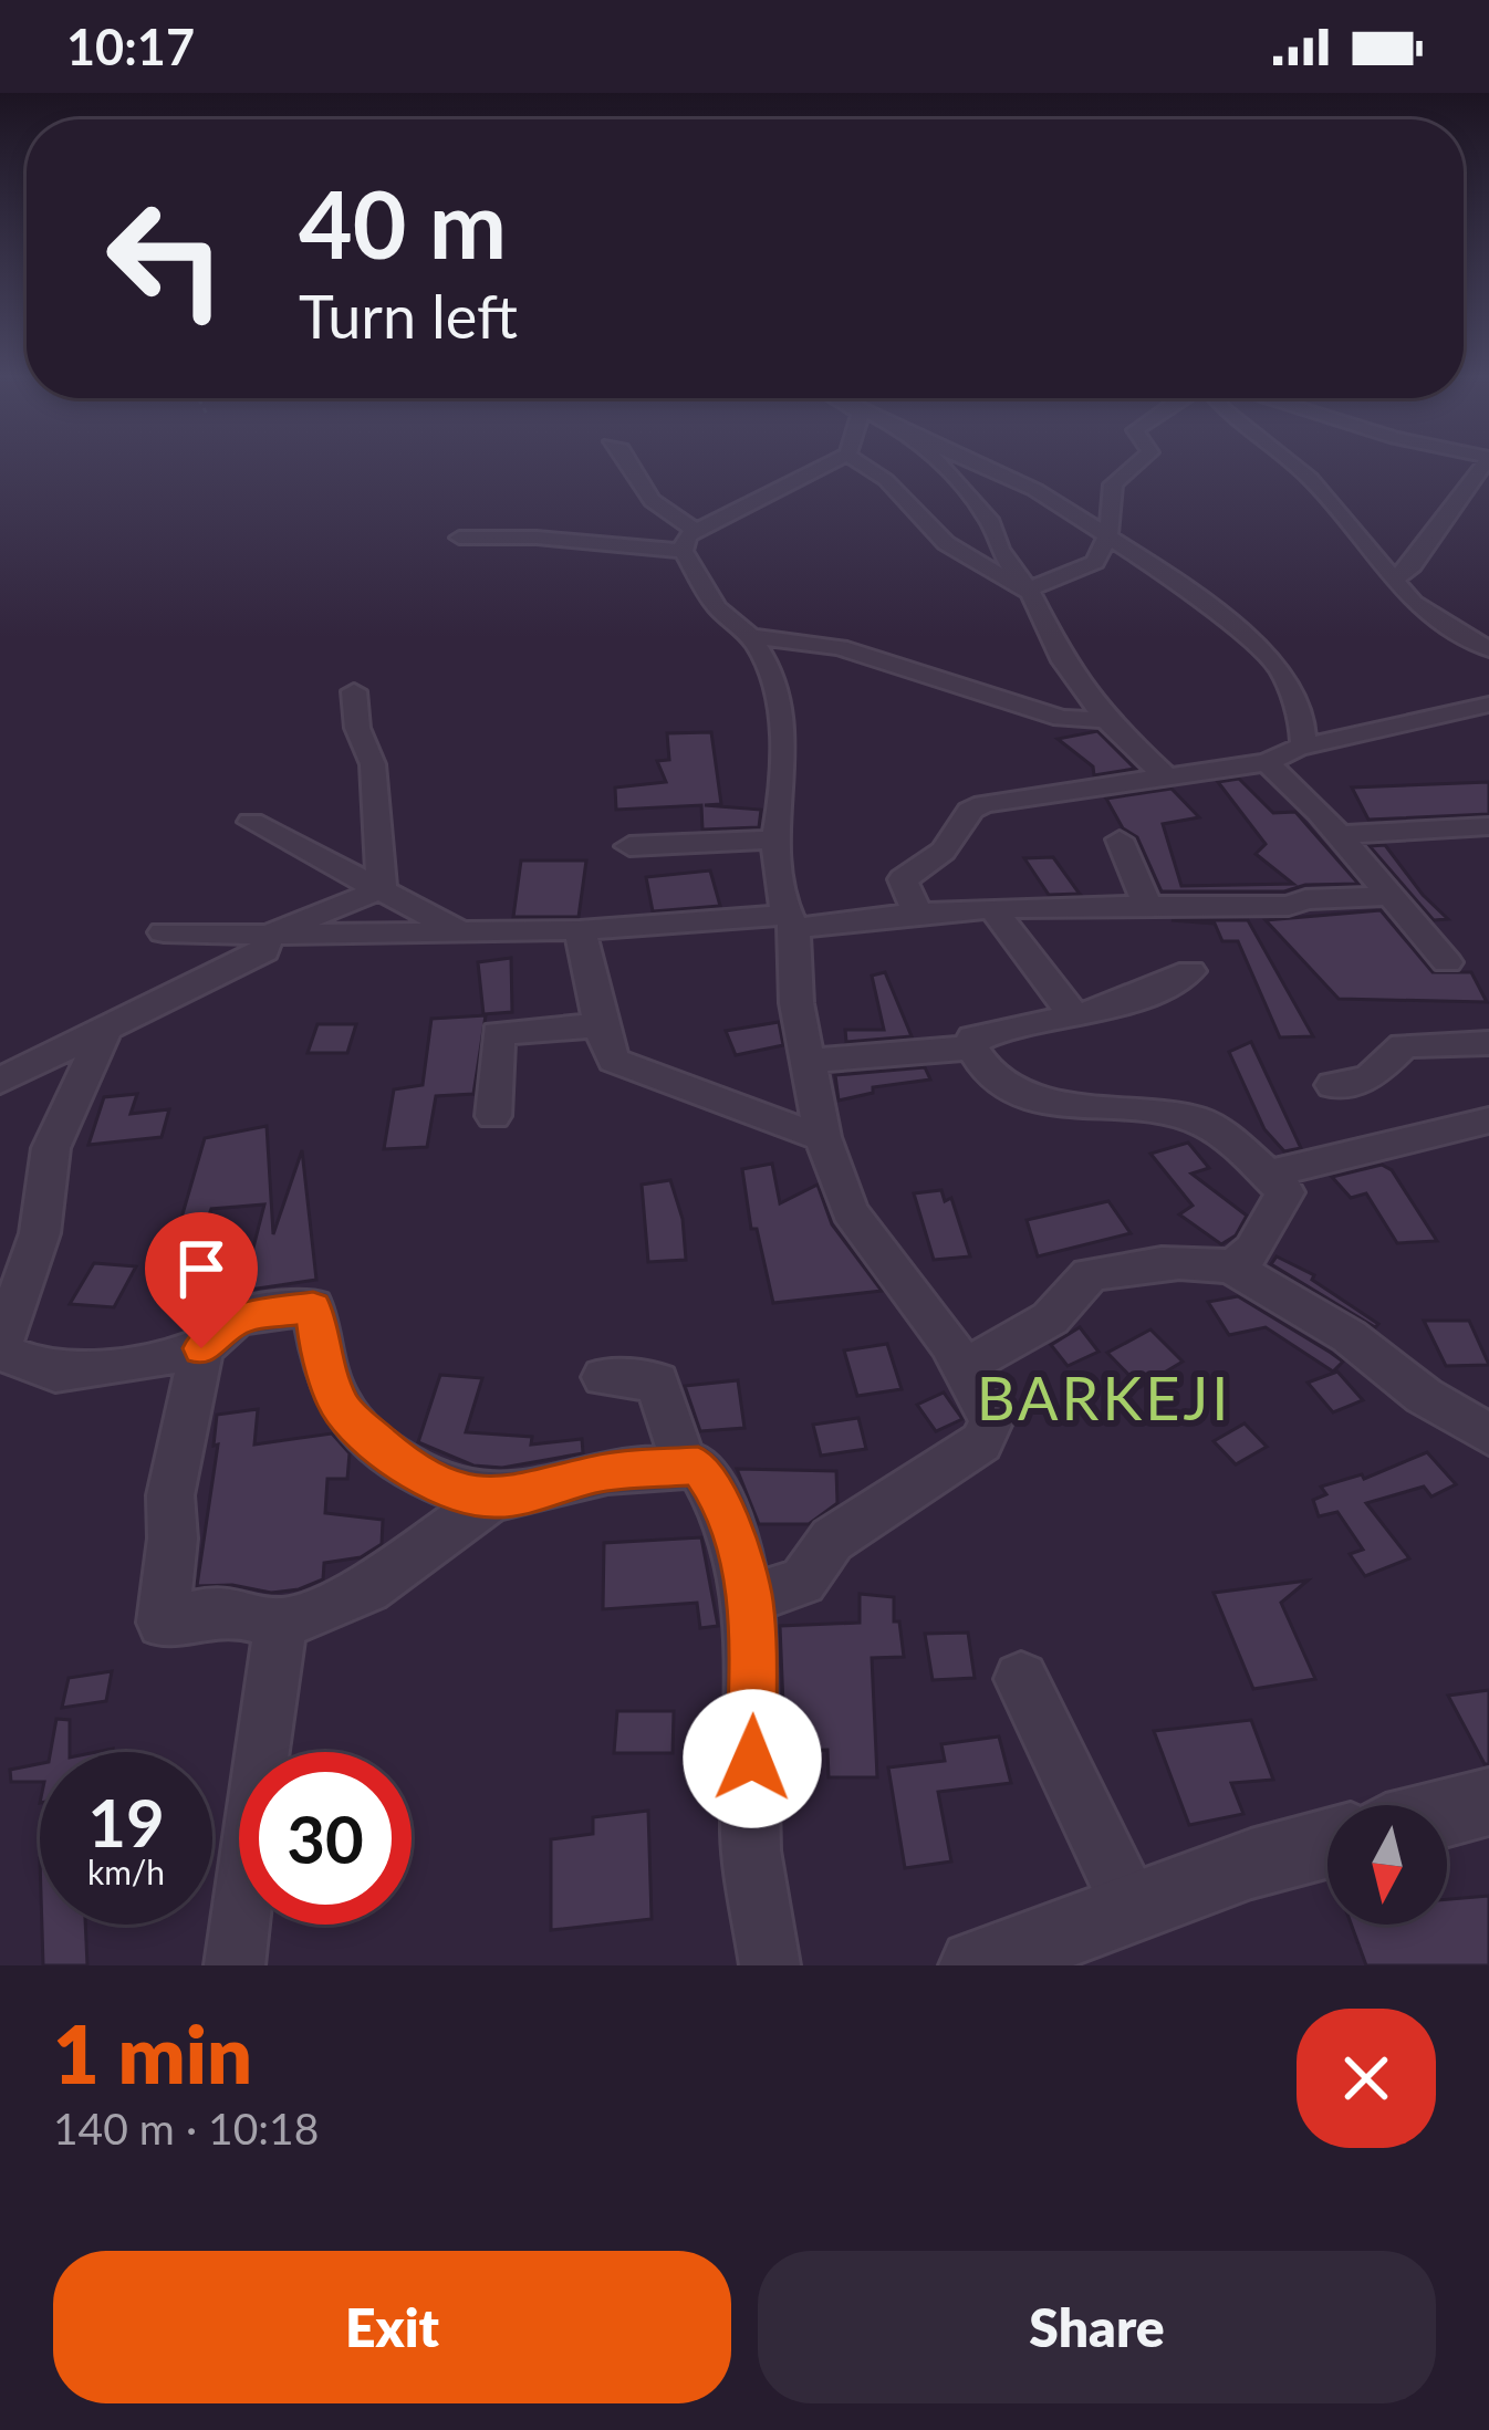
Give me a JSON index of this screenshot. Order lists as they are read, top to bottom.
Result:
{
  "districts": ["BARKEJI"],
  "north": "bottom",
  "page": {
    "status": "10:17",
    "turn": ["40 m", "Turn left"],
    "speed": "19 km/h",
    "limit": "30",
    "heading": ["1 min", "140 m · 10:18"],
    "buttons": ["Exit", "Share"]
  }
}
